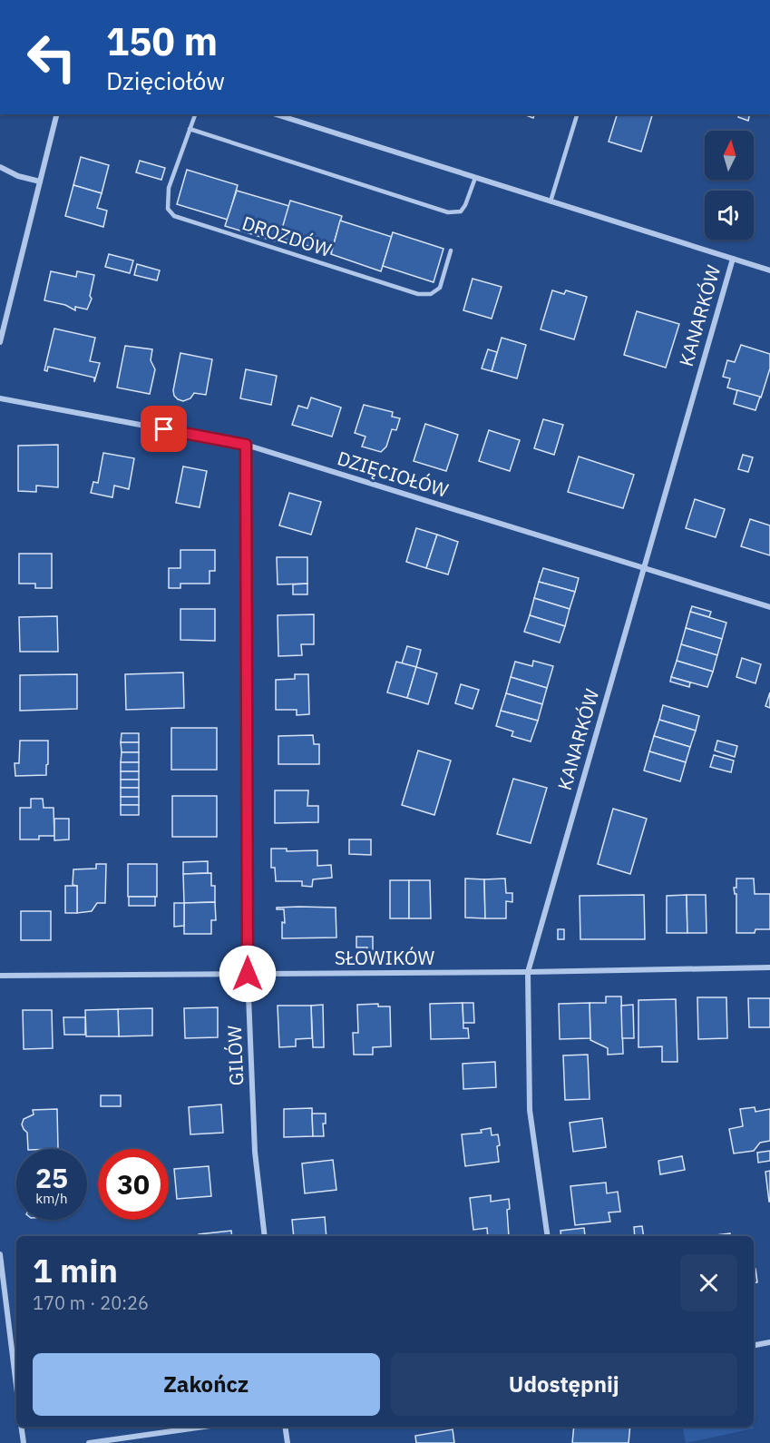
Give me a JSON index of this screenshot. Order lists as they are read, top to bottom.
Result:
{
  "streets": {
    "street": [
      "KANARKÓW",
      "DZIĘCIOŁÓW",
      "SŁOWIKÓW",
      "GILÓW"
    ],
    "lane": ["DROZDÓW"]
  },
  "crossings": [
    ["KANARKÓW", "DZIĘCIOŁÓW"],
    ["KANARKÓW", "SŁOWIKÓW"],
    ["DZIĘCIOŁÓW", "GILÓW"],
    ["SŁOWIKÓW", "GILÓW"]
  ],
  "north": "top",
  "page": {
    "turn": ["150 m", "Dzięciołów"],
    "speed": "25 km/h",
    "limit": "30",
    "heading": ["1 min", "170 m · 20:26"],
    "buttons": ["Zakończ", "Udostępnij"]
  }
}
